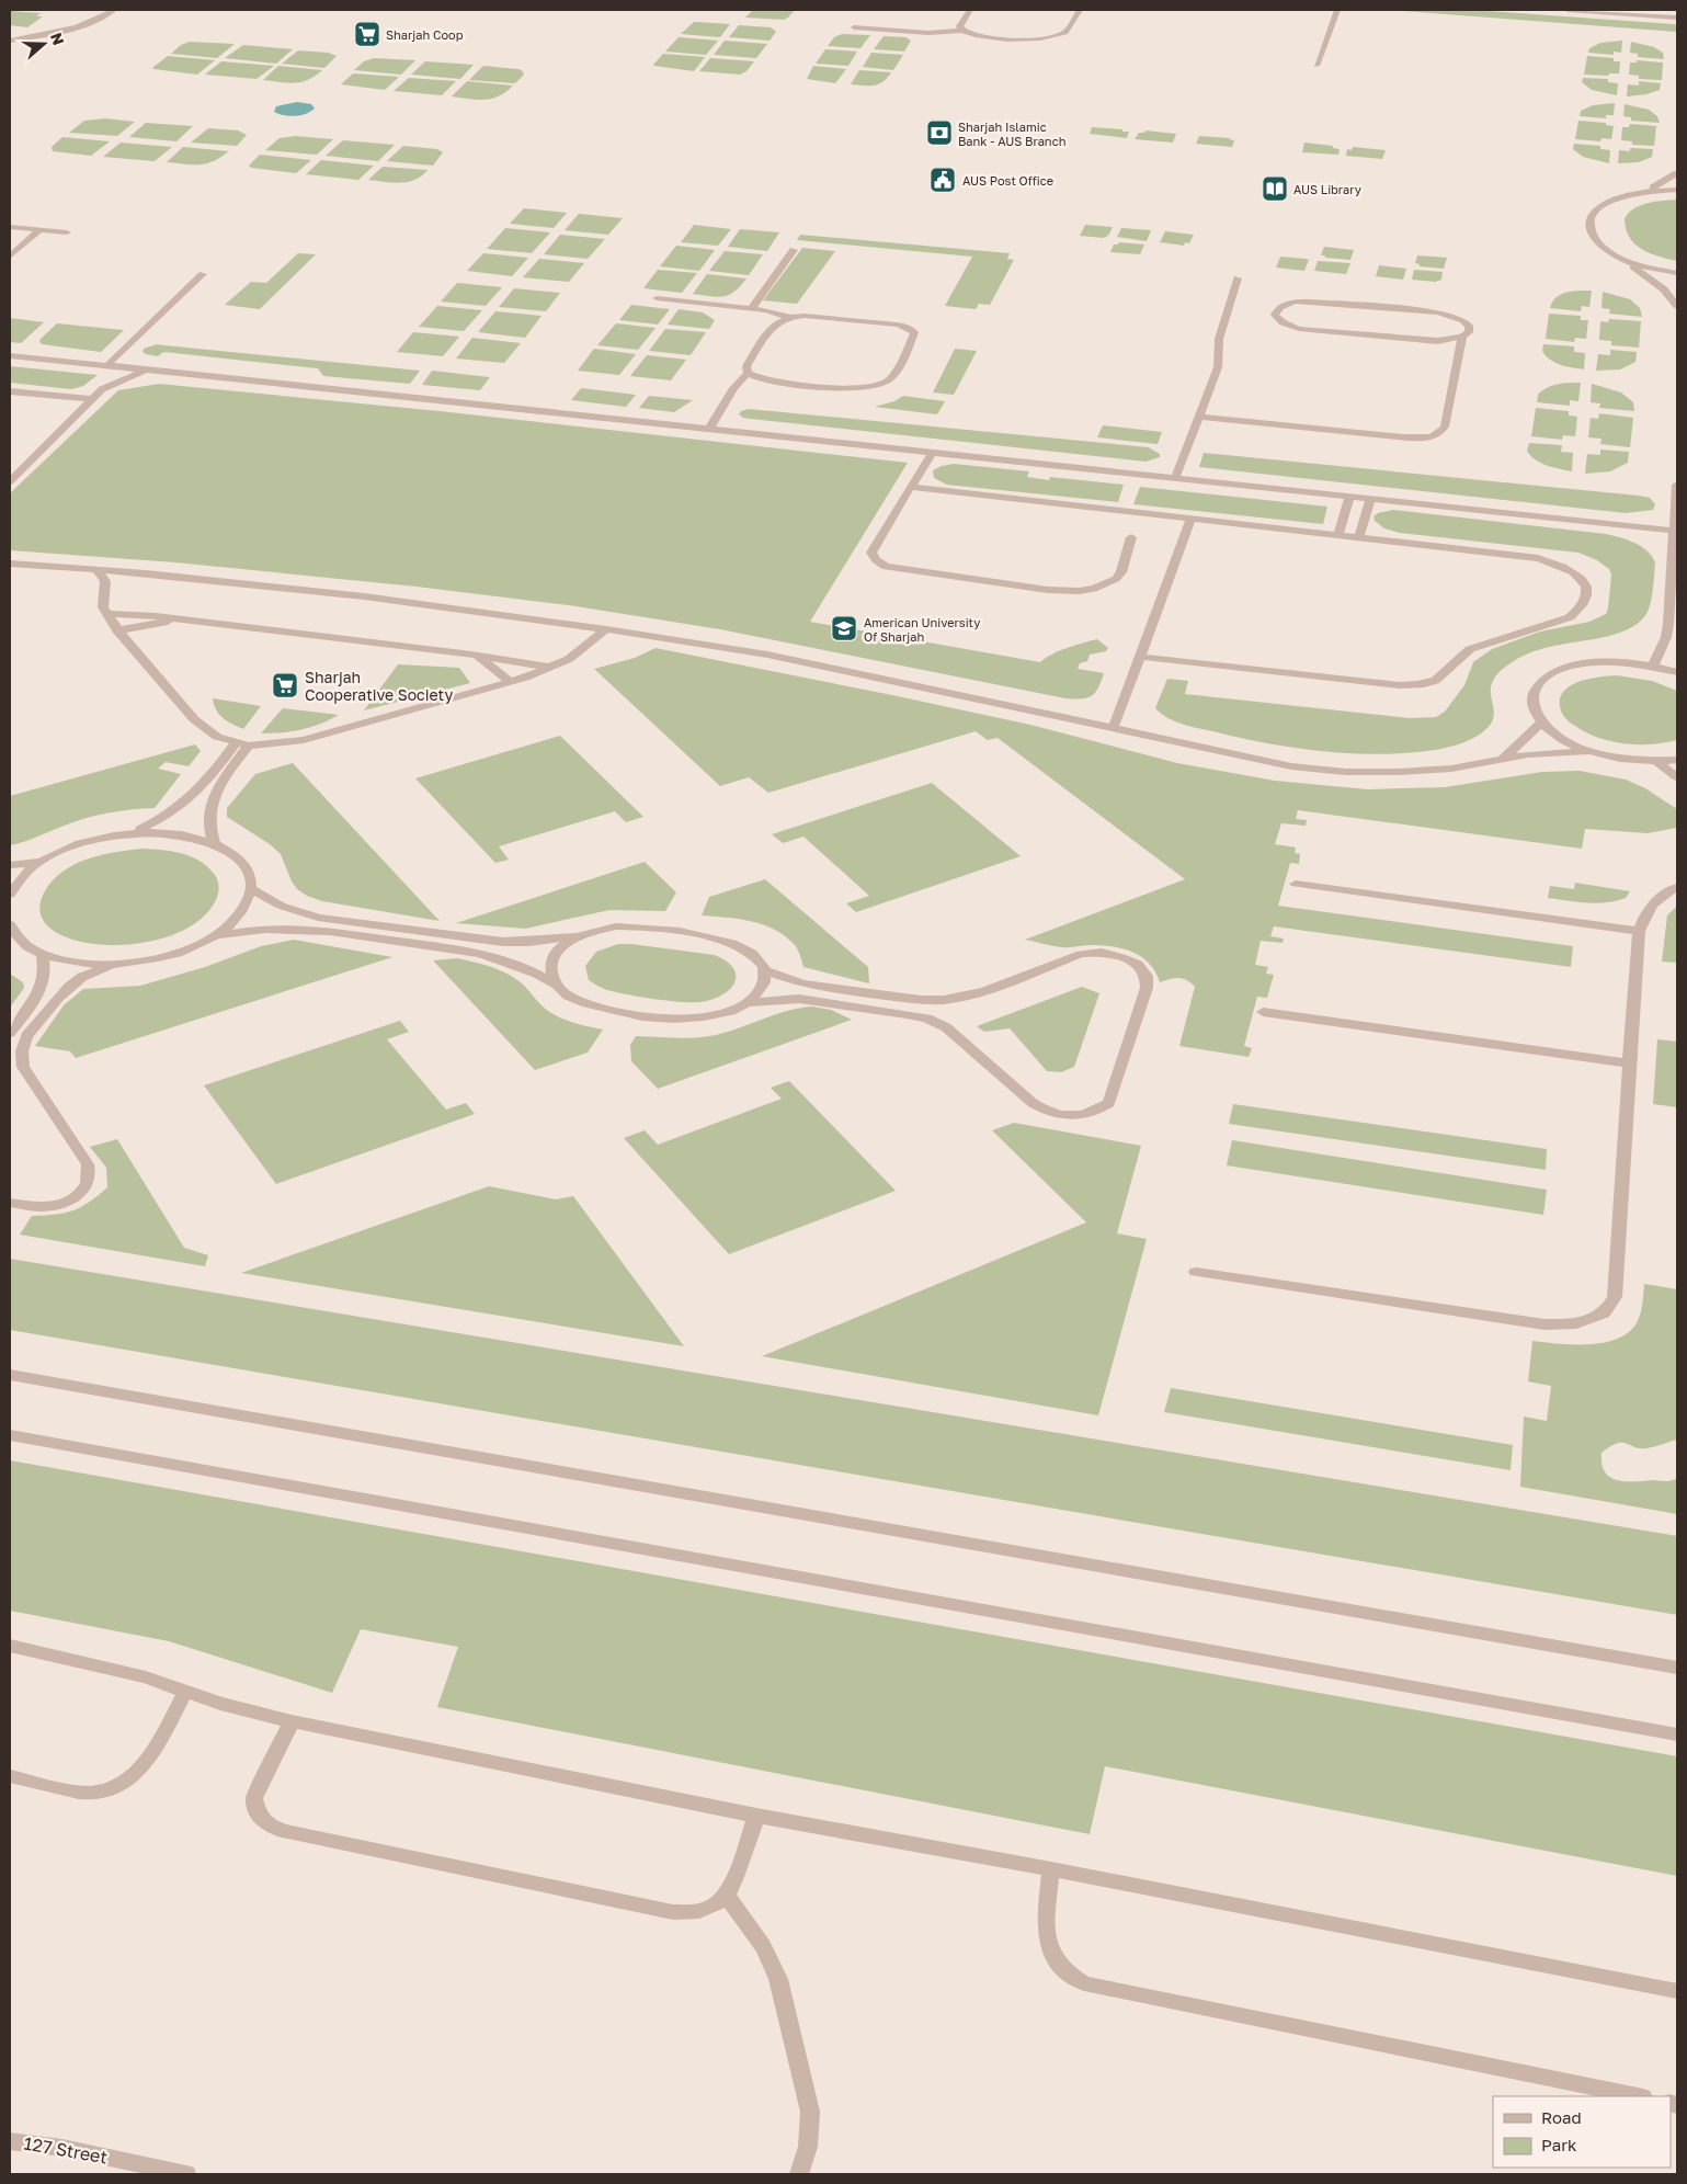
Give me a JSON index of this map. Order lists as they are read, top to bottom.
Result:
{
  "streets": {
    "street": ["127 Street"]
  },
  "places": {
    "supermarket": ["Sharjah Coop", "Sharjah Cooperative Society"],
    "bank": ["Sharjah Islamic Bank - AUS Branch"],
    "public building": ["AUS Post Office"],
    "library": ["AUS Library"],
    "school or university": ["American University Of Sharjah"]
  },
  "legend": ["Road", "Park"],
  "north": "right"
}
